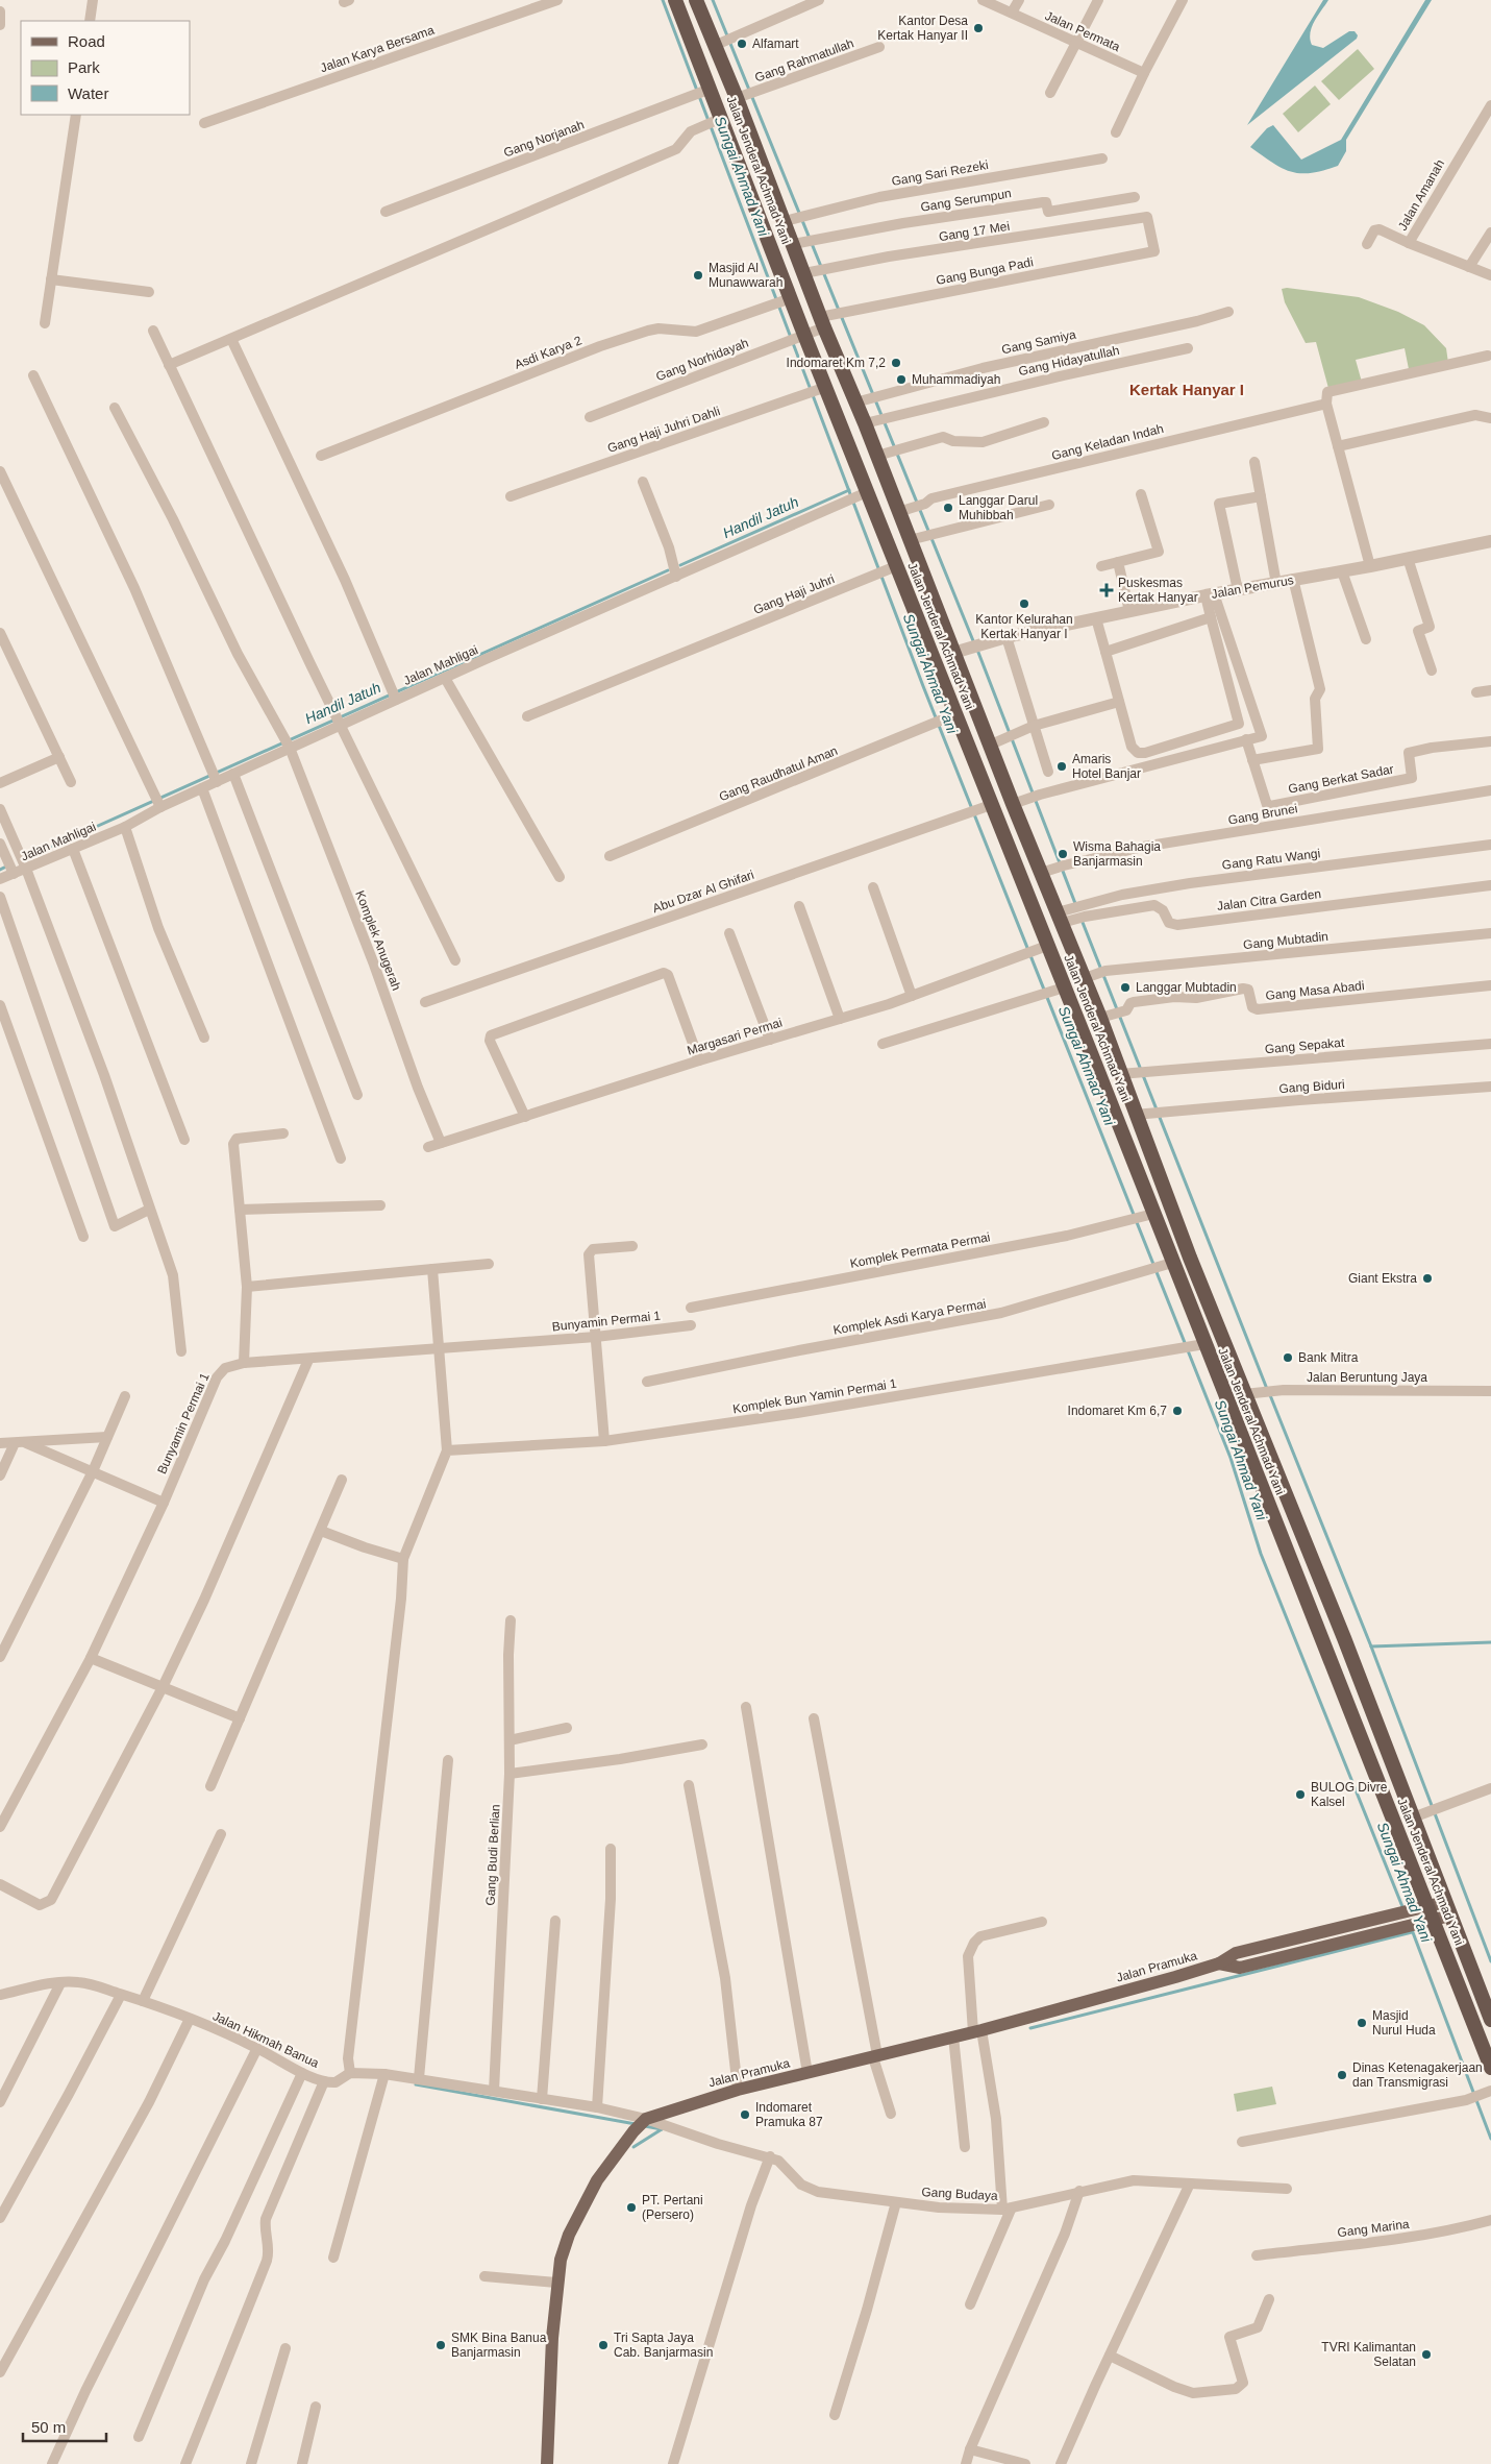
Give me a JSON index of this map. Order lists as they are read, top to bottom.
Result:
{
  "streets": {
    "highway": ["Jalan Jenderal Achmad Yani"],
    "main road": ["Jalan Pramuka"],
    "street": [
      "Jalan Permata",
      "Jalan Karya Bersama",
      "Gang Rahmatullah",
      "Gang Norjanah",
      "Gang Sari Rezeki",
      "Jalan Amanah",
      "Gang Serumpun",
      "Gang 17 Mei",
      "Gang Bunga Padi",
      "Gang Samiya",
      "Asdi Karya 2",
      "Gang Norhidayah",
      "Gang Hidayatullah",
      "Gang Haji Juhri Dahli",
      "Gang Keladan Indah",
      "Jalan Pemurus",
      "Gang Haji Juhri",
      "Jalan Mahligai",
      "Gang Raudhatul Aman",
      "Gang Berkat Sadar",
      "Gang Brunei",
      "Gang Ratu Wangi",
      "Abu Dzar Al Ghifari",
      "Jalan Citra Garden",
      "Komplek Anugerah",
      "Gang Mubtadin",
      "Gang Masa Abadi",
      "Margasari Permai",
      "Gang Sepakat",
      "Gang Biduri",
      "Komplek Permata Permai",
      "Komplek Asdi Karya Permai",
      "Bunyamin Permai 1",
      "Jalan Beruntung Jaya",
      "Komplek Bun Yamin Permai 1",
      "Gang Budi Berlian",
      "Jalan Hikmah Banua",
      "Gang Budaya",
      "Gang Marina"
    ]
  },
  "crossings": [
    ["Gang Rahmatullah", "Jalan Jenderal Achmad Yani"],
    ["Gang Norjanah", "Jalan Jenderal Achmad Yani"],
    ["Jalan Jenderal Achmad Yani", "Gang Sari Rezeki"],
    ["Jalan Jenderal Achmad Yani", "Gang Serumpun"],
    ["Jalan Jenderal Achmad Yani", "Gang 17 Mei"],
    ["Jalan Jenderal Achmad Yani", "Gang Bunga Padi"],
    ["Jalan Jenderal Achmad Yani", "Gang Samiya"],
    ["Jalan Jenderal Achmad Yani", "Asdi Karya 2"],
    ["Jalan Jenderal Achmad Yani", "Gang Norhidayah"],
    ["Jalan Jenderal Achmad Yani", "Gang Hidayatullah"],
    ["Jalan Jenderal Achmad Yani", "Gang Haji Juhri Dahli"],
    ["Jalan Jenderal Achmad Yani", "Gang Keladan Indah"],
    ["Jalan Jenderal Achmad Yani", "Jalan Pemurus"],
    ["Jalan Jenderal Achmad Yani", "Gang Haji Juhri"],
    ["Jalan Jenderal Achmad Yani", "Jalan Mahligai"],
    ["Jalan Jenderal Achmad Yani", "Gang Raudhatul Aman"],
    ["Jalan Jenderal Achmad Yani", "Gang Brunei"],
    ["Jalan Jenderal Achmad Yani", "Gang Ratu Wangi"],
    ["Jalan Jenderal Achmad Yani", "Abu Dzar Al Ghifari"],
    ["Jalan Jenderal Achmad Yani", "Jalan Citra Garden"],
    ["Jalan Jenderal Achmad Yani", "Gang Mubtadin"],
    ["Jalan Jenderal Achmad Yani", "Gang Masa Abadi"],
    ["Jalan Jenderal Achmad Yani", "Margasari Permai"],
    ["Jalan Jenderal Achmad Yani", "Gang Sepakat"],
    ["Jalan Jenderal Achmad Yani", "Gang Biduri"],
    ["Jalan Jenderal Achmad Yani", "Komplek Permata Permai"],
    ["Jalan Jenderal Achmad Yani", "Komplek Asdi Karya Permai"],
    ["Jalan Jenderal Achmad Yani", "Jalan Beruntung Jaya"],
    ["Jalan Jenderal Achmad Yani", "Komplek Bun Yamin Permai 1"],
    ["Jalan Jenderal Achmad Yani", "Jalan Pramuka"],
    ["Gang 17 Mei", "Gang Bunga Padi"],
    ["Gang Bunga Padi", "Gang Norhidayah"],
    ["Jalan Mahligai", "Komplek Anugerah"],
    ["Gang Ratu Wangi", "Jalan Citra Garden"],
    ["Komplek Anugerah", "Margasari Permai"],
    ["Gang Budi Berlian", "Jalan Hikmah Banua"],
    ["Jalan Pramuka", "Jalan Hikmah Banua"],
    ["Jalan Pramuka", "Gang Budaya"],
    ["Jalan Hikmah Banua", "Gang Budaya"]
  ],
  "districts": ["Kertak Hanyar I"],
  "water": ["Sungai Ahmad Yani", "Handil Jatuh"],
  "places": {
    "other": [
      "Kantor Desa Kertak Hanyar II",
      "Alfamart",
      "Masjid Al Munawwarah",
      "Indomaret Km 7,2",
      "Muhammadiyah",
      "Langgar Darul Muhibbah",
      "Kantor Kelurahan Kertak Hanyar I",
      "Amaris Hotel Banjar",
      "Wisma Bahagia Banjarmasin",
      "Langgar Mubtadin",
      "Giant Ekstra",
      "Bank Mitra",
      "Indomaret Km 6,7",
      "BULOG Divre Kalsel",
      "Masjid Nurul Huda",
      "Dinas Ketenagakerjaan dan Transmigrasi",
      "Indomaret Pramuka 87",
      "PT. Pertani (Persero)",
      "SMK Bina Banua Banjarmasin",
      "Tri Sapta Jaya Cab. Banjarmasin",
      "TVRI Kalimantan Selatan"
    ],
    "health": ["Puskesmas Kertak Hanyar"]
  },
  "legend": ["Road", "Park", "Water"],
  "scale_bar": "50 m"
}
